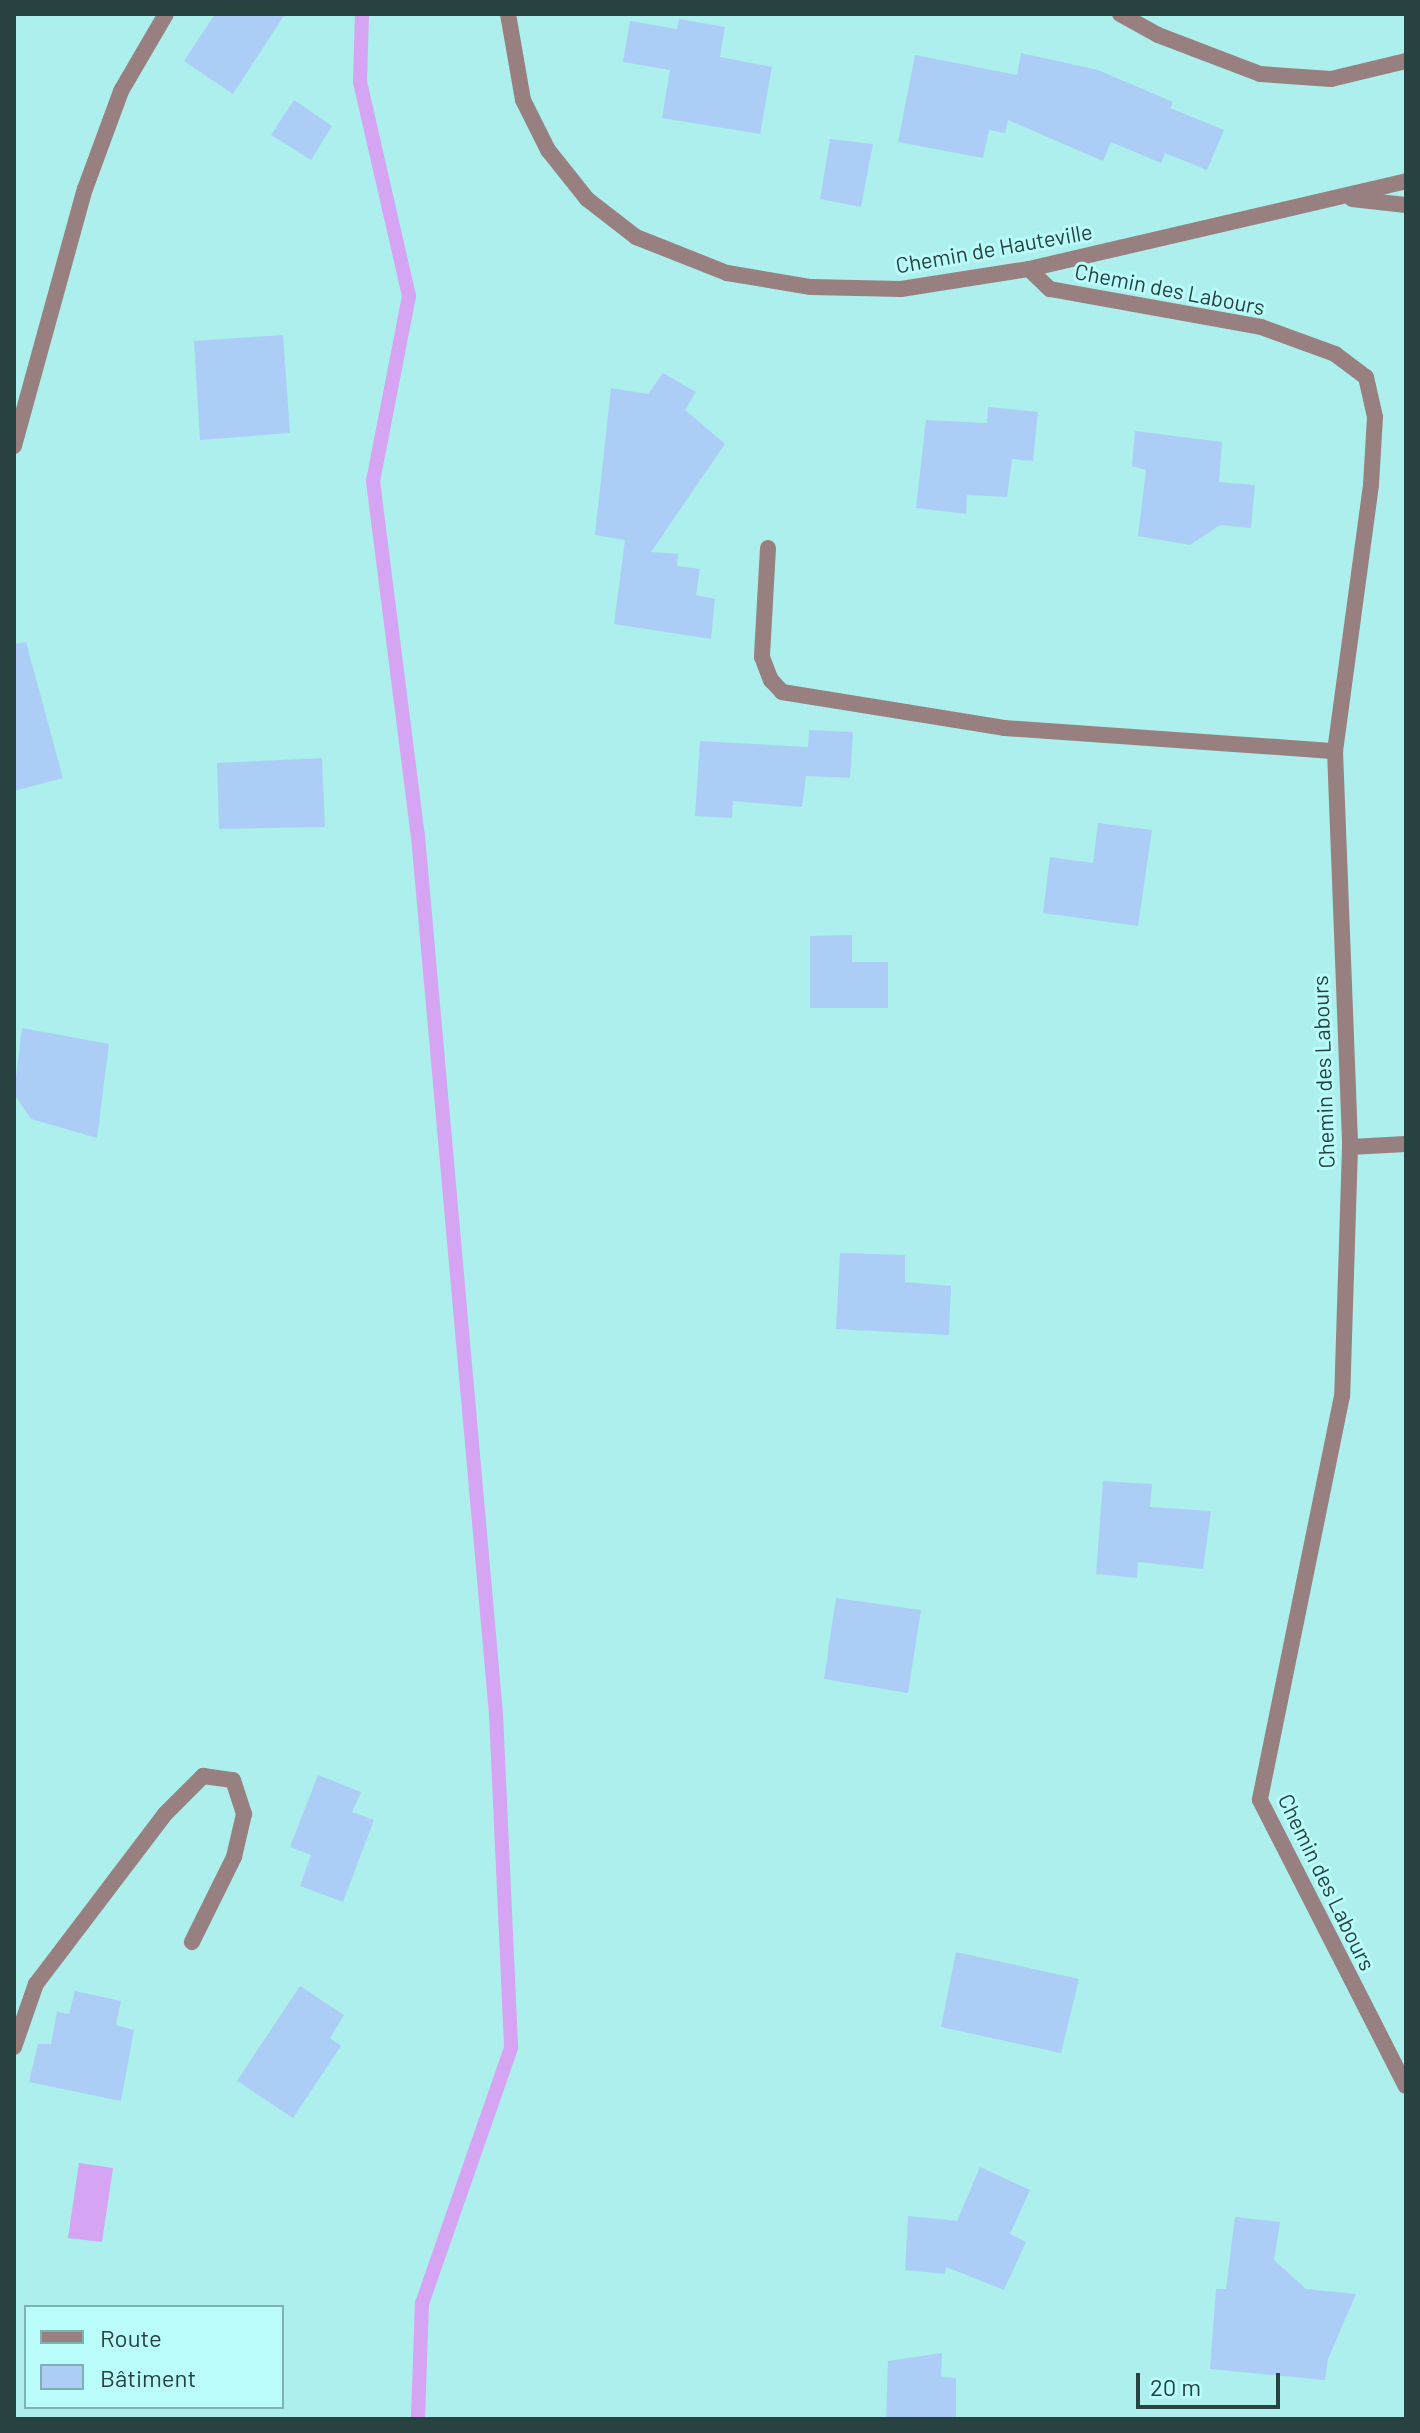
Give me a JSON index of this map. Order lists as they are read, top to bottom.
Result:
{
  "streets": {
    "street": ["Chemin de Hauteville", "Chemin des Labours"]
  },
  "crossings": [
    ["Chemin de Hauteville", "Chemin des Labours"]
  ],
  "legend": ["Route", "Bâtiment"],
  "scale_bar": "20 m"
}
